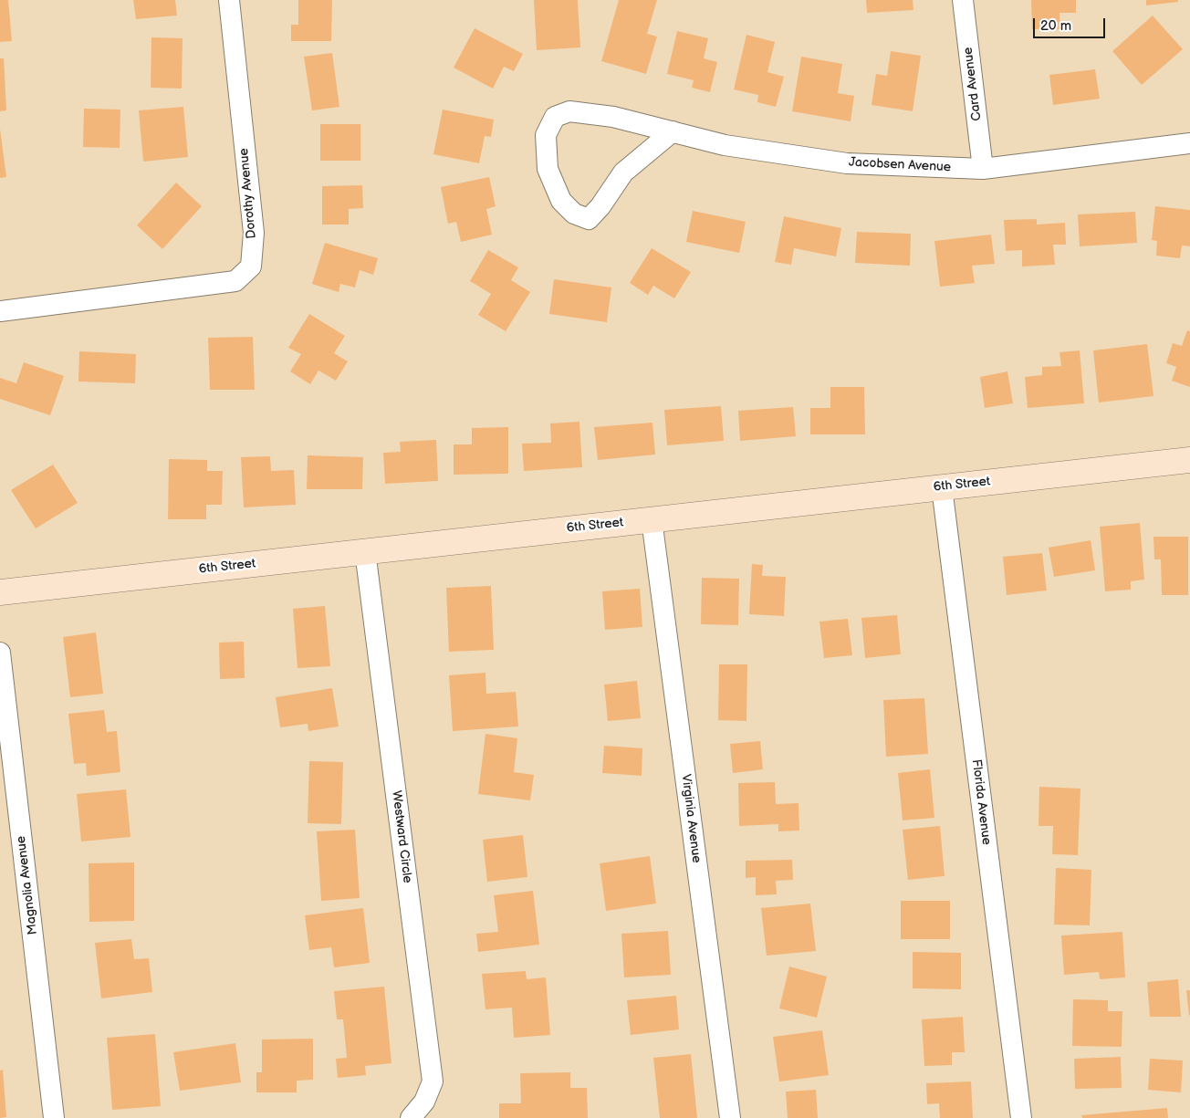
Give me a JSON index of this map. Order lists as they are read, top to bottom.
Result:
{
  "streets": {
    "street": [
      "Card Avenue",
      "Jacobsen Avenue",
      "Dorothy Avenue",
      "6th Street",
      "Florida Avenue",
      "Virginia Avenue",
      "Westward Circle",
      "Magnolia Avenue"
    ]
  },
  "crossings": [
    ["Card Avenue", "Jacobsen Avenue"],
    ["6th Street", "Florida Avenue"],
    ["6th Street", "Virginia Avenue"],
    ["6th Street", "Westward Circle"]
  ],
  "scale_bar": "20 m"
}
